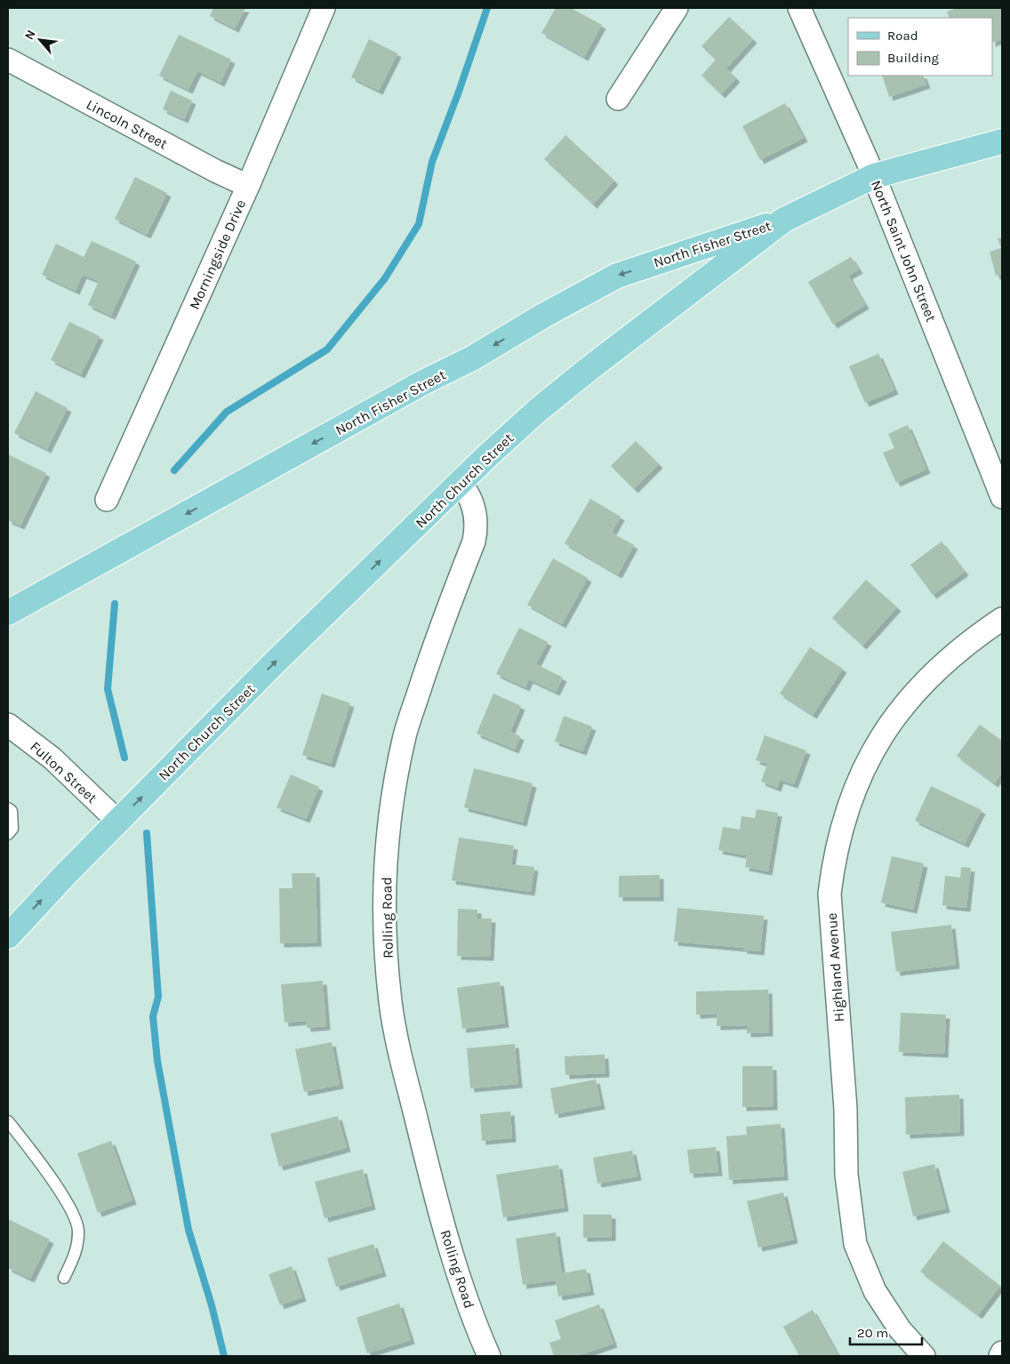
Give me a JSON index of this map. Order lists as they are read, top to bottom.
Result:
{
  "streets": {
    "main road": ["North Fisher Street", "North Church Street"],
    "street": [
      "Lincoln Street",
      "North Saint John Street",
      "Morningside Drive",
      "Fulton Street",
      "Rolling Road",
      "Highland Avenue"
    ]
  },
  "crossings": [
    ["Lincoln Street", "Morningside Drive"],
    ["North Fisher Street", "North Church Street"],
    ["North Saint John Street", "North Church Street"],
    ["North Church Street", "Fulton Street"],
    ["North Church Street", "Rolling Road"]
  ],
  "one_way": ["North Fisher Street", "North Church Street"],
  "legend": ["Road", "Building"],
  "scale_bar": "20 m",
  "north": "top left"
}
